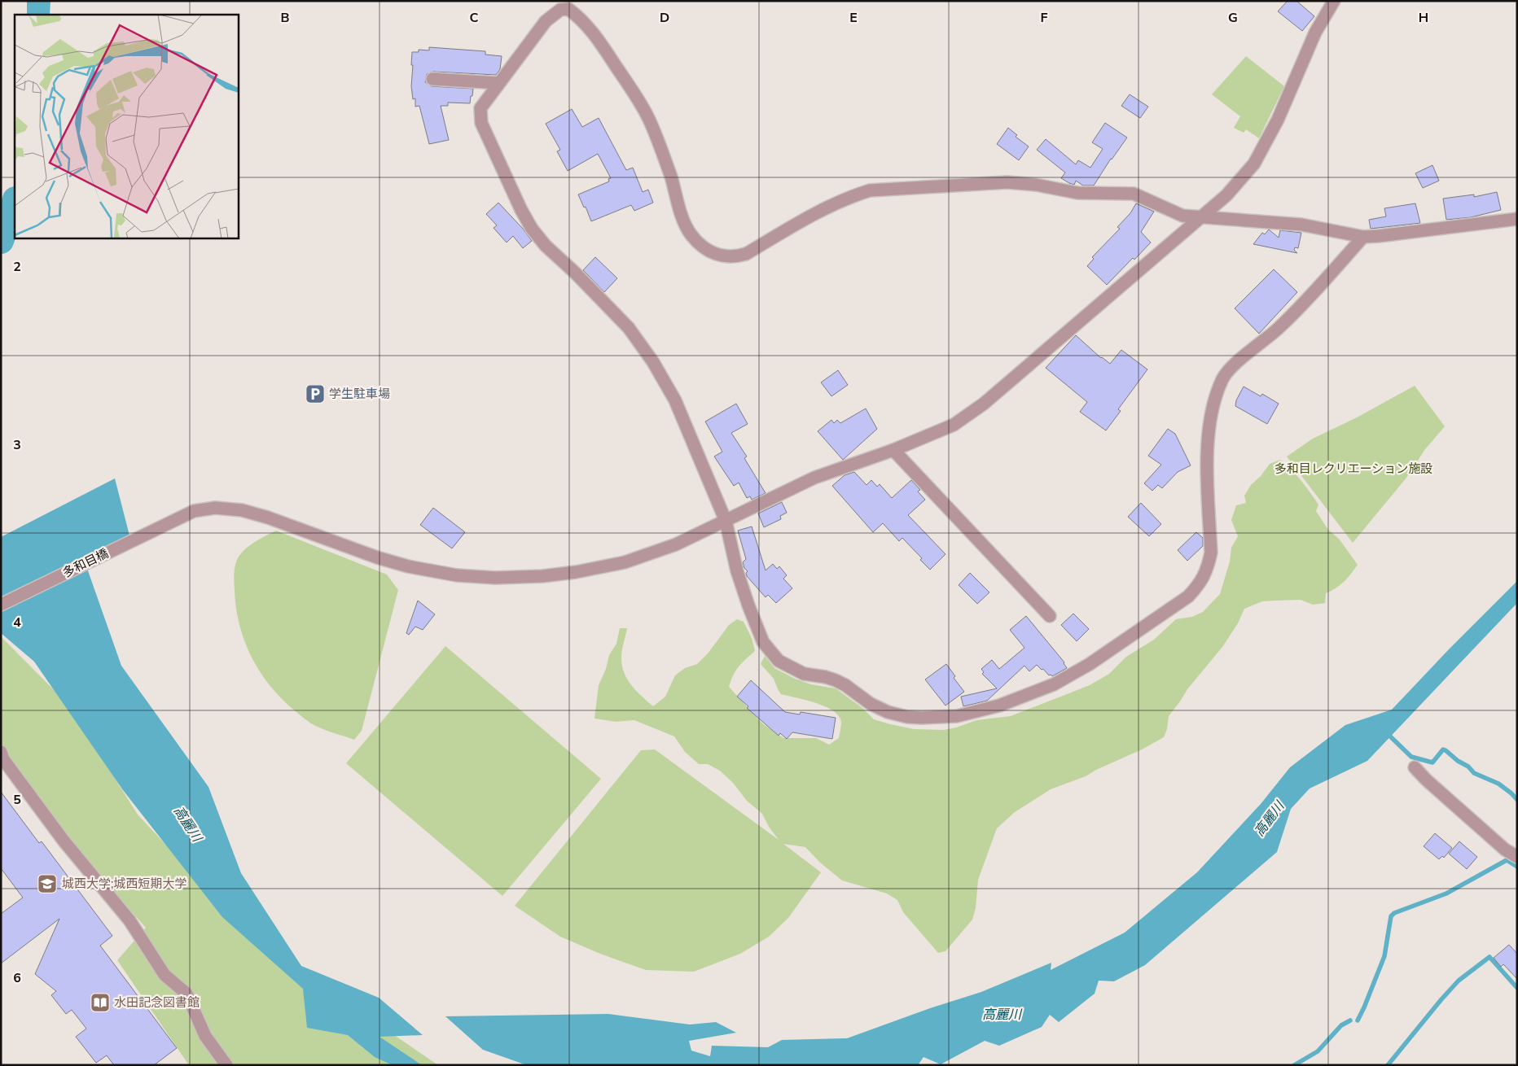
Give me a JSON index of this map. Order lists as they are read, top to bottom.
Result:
{
  "streets": {
    "street": ["多和目橋"]
  },
  "water": ["高麗川"],
  "parks": ["多和目レクリエーション施設"],
  "places": {
    "parking": ["学生駐車場"],
    "school or university": ["城西大学;城西短期大学"],
    "library": ["水田記念図書館"]
  },
  "grid": {
    "columns": [
      "B",
      "C",
      "D",
      "E",
      "F",
      "G",
      "H"
    ],
    "rows": [
      "2",
      "3",
      "4",
      "5",
      "6"
    ]
  }
}
